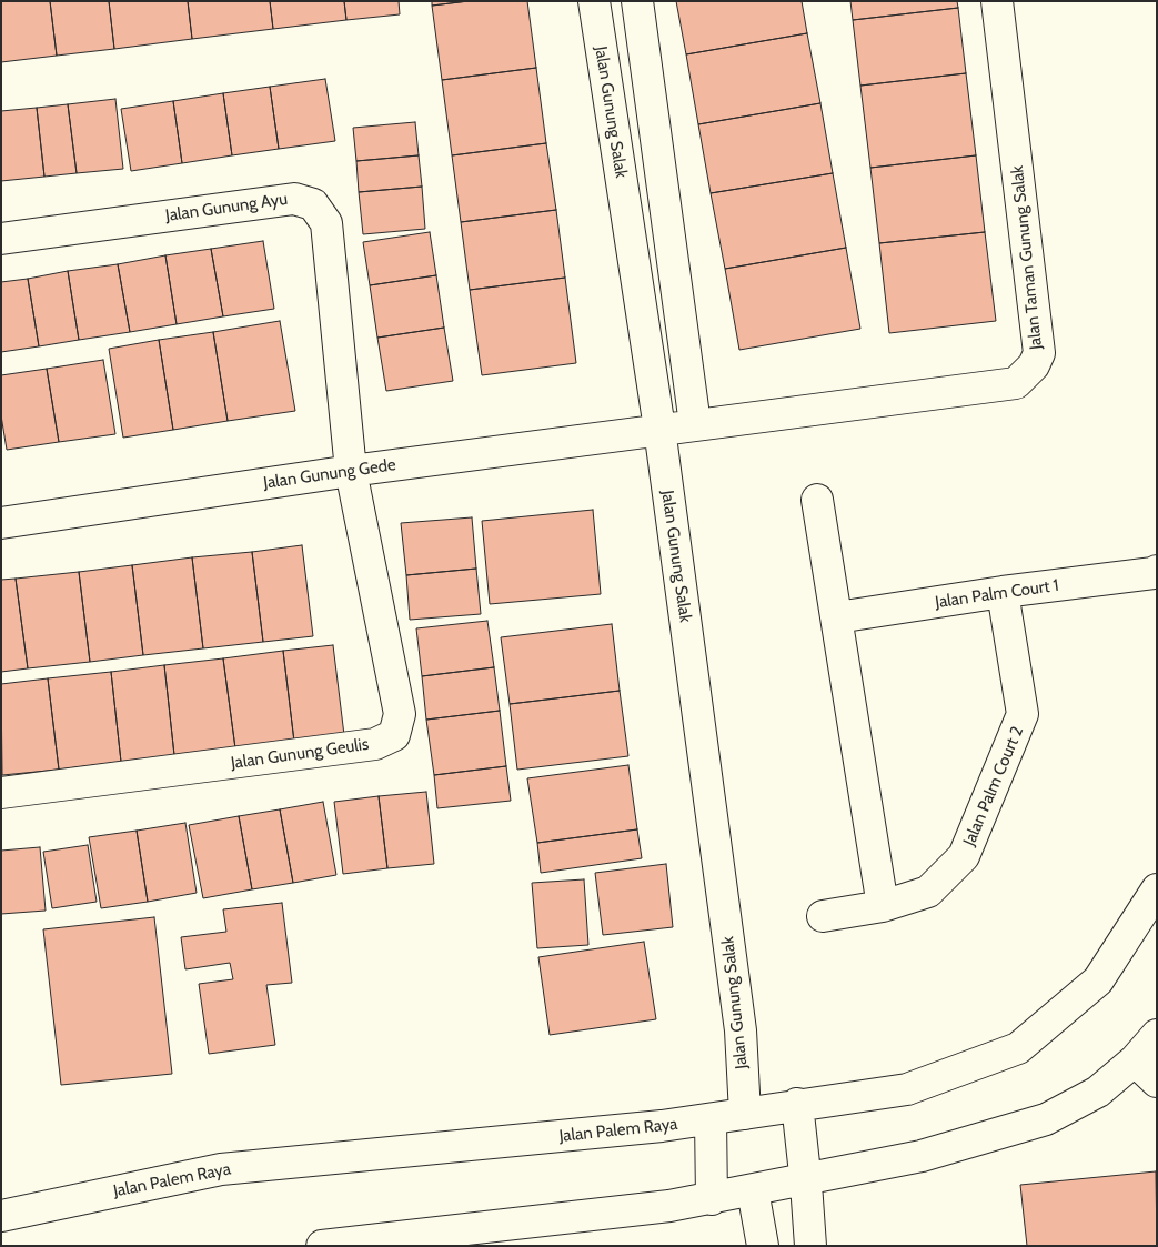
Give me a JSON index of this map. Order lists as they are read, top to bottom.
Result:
{
  "streets": {
    "street": [
      "Jalan Gunung Salak",
      "Jalan Gunung Ayu",
      "Jalan Taman Gunung Salak",
      "Jalan Gunung Gede",
      "Jalan Palm Court 1",
      "Jalan Gunung Geulis",
      "Jalan Palm Court 2",
      "Jalan Palem Raya"
    ]
  },
  "crossings": [
    ["Jalan Gunung Salak", "Jalan Taman Gunung Salak"],
    ["Jalan Gunung Salak", "Jalan Gunung Gede"],
    ["Jalan Gunung Salak", "Jalan Palem Raya"],
    ["Jalan Gunung Ayu", "Jalan Gunung Gede"],
    ["Jalan Gunung Ayu", "Jalan Gunung Geulis"],
    ["Jalan Taman Gunung Salak", "Jalan Gunung Gede"],
    ["Jalan Gunung Gede", "Jalan Gunung Geulis"],
    ["Jalan Palm Court 1", "Jalan Palm Court 2"]
  ]
}
